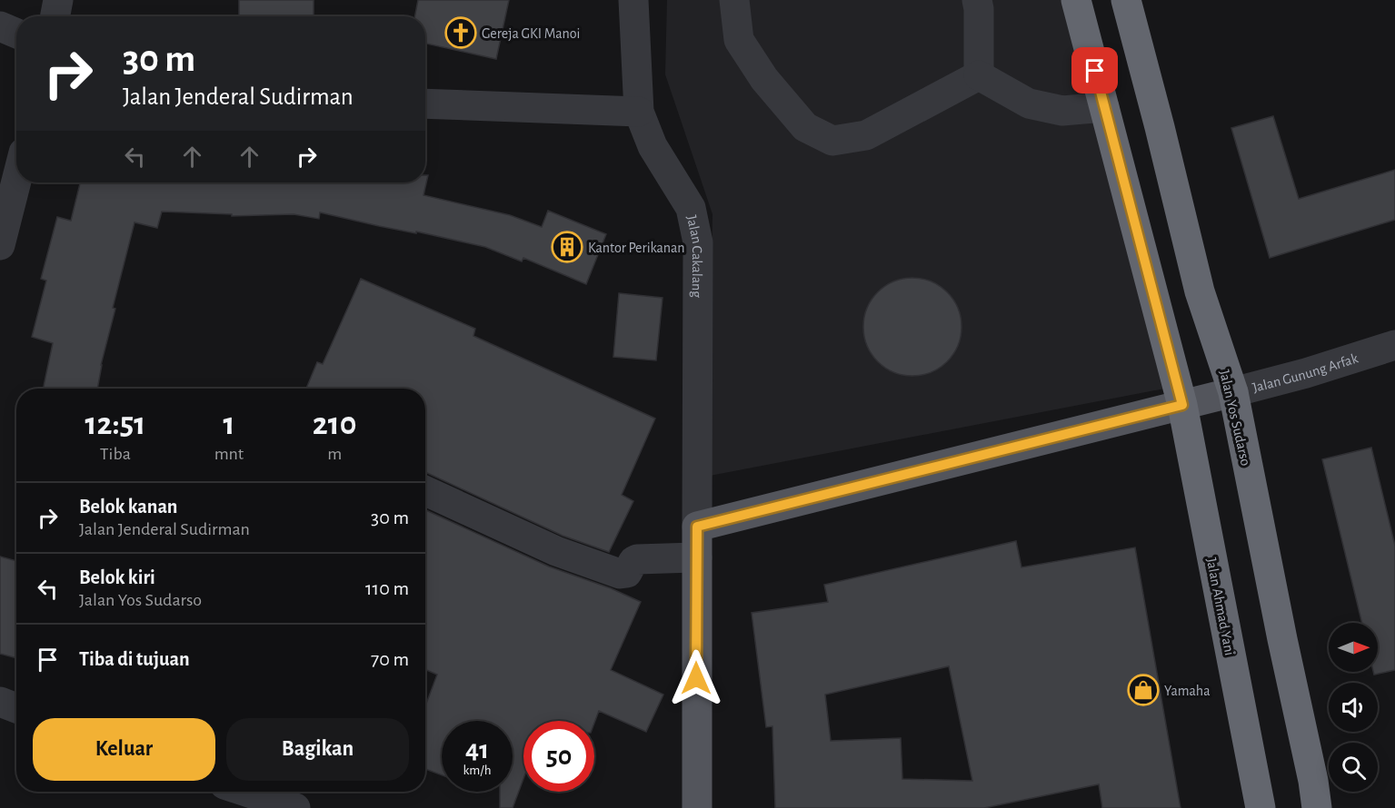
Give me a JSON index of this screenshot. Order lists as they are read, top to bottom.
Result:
{
  "streets": {
    "highway": ["Jalan Yos Sudarso", "Jalan Ahmad Yani"],
    "main road": ["Jalan Gunung Arfak"],
    "street": ["Jalan Cakalang"]
  },
  "crossings": [
    ["Jalan Cakalang", "Jalan Gunung Arfak"],
    ["Jalan Gunung Arfak", "Jalan Yos Sudarso"],
    ["Jalan Gunung Arfak", "Jalan Ahmad Yani"]
  ],
  "places": {
    "church": ["Gereja GKI Manoi"],
    "building": ["Kantor Perikanan"],
    "shop": ["Yamaha"]
  },
  "north": "right",
  "page": {
    "turn": ["30 m", "Jalan Jenderal Sudirman"],
    "eta": [
      "12:51",
      "Tiba",
      "1",
      "mnt",
      "210",
      "m"
    ],
    "list": [
      {
        "name": "Belok kanan",
        "note": "Jalan Jenderal Sudirman",
        "value": "30 m"
      },
      {
        "name": "Belok kiri",
        "note": "Jalan Yos Sudarso",
        "value": "110 m"
      },
      {
        "name": "Tiba di tujuan",
        "value": "70 m"
      }
    ],
    "buttons": ["Keluar", "Bagikan"],
    "speed": "41 km/h",
    "limit": "50"
  }
}
